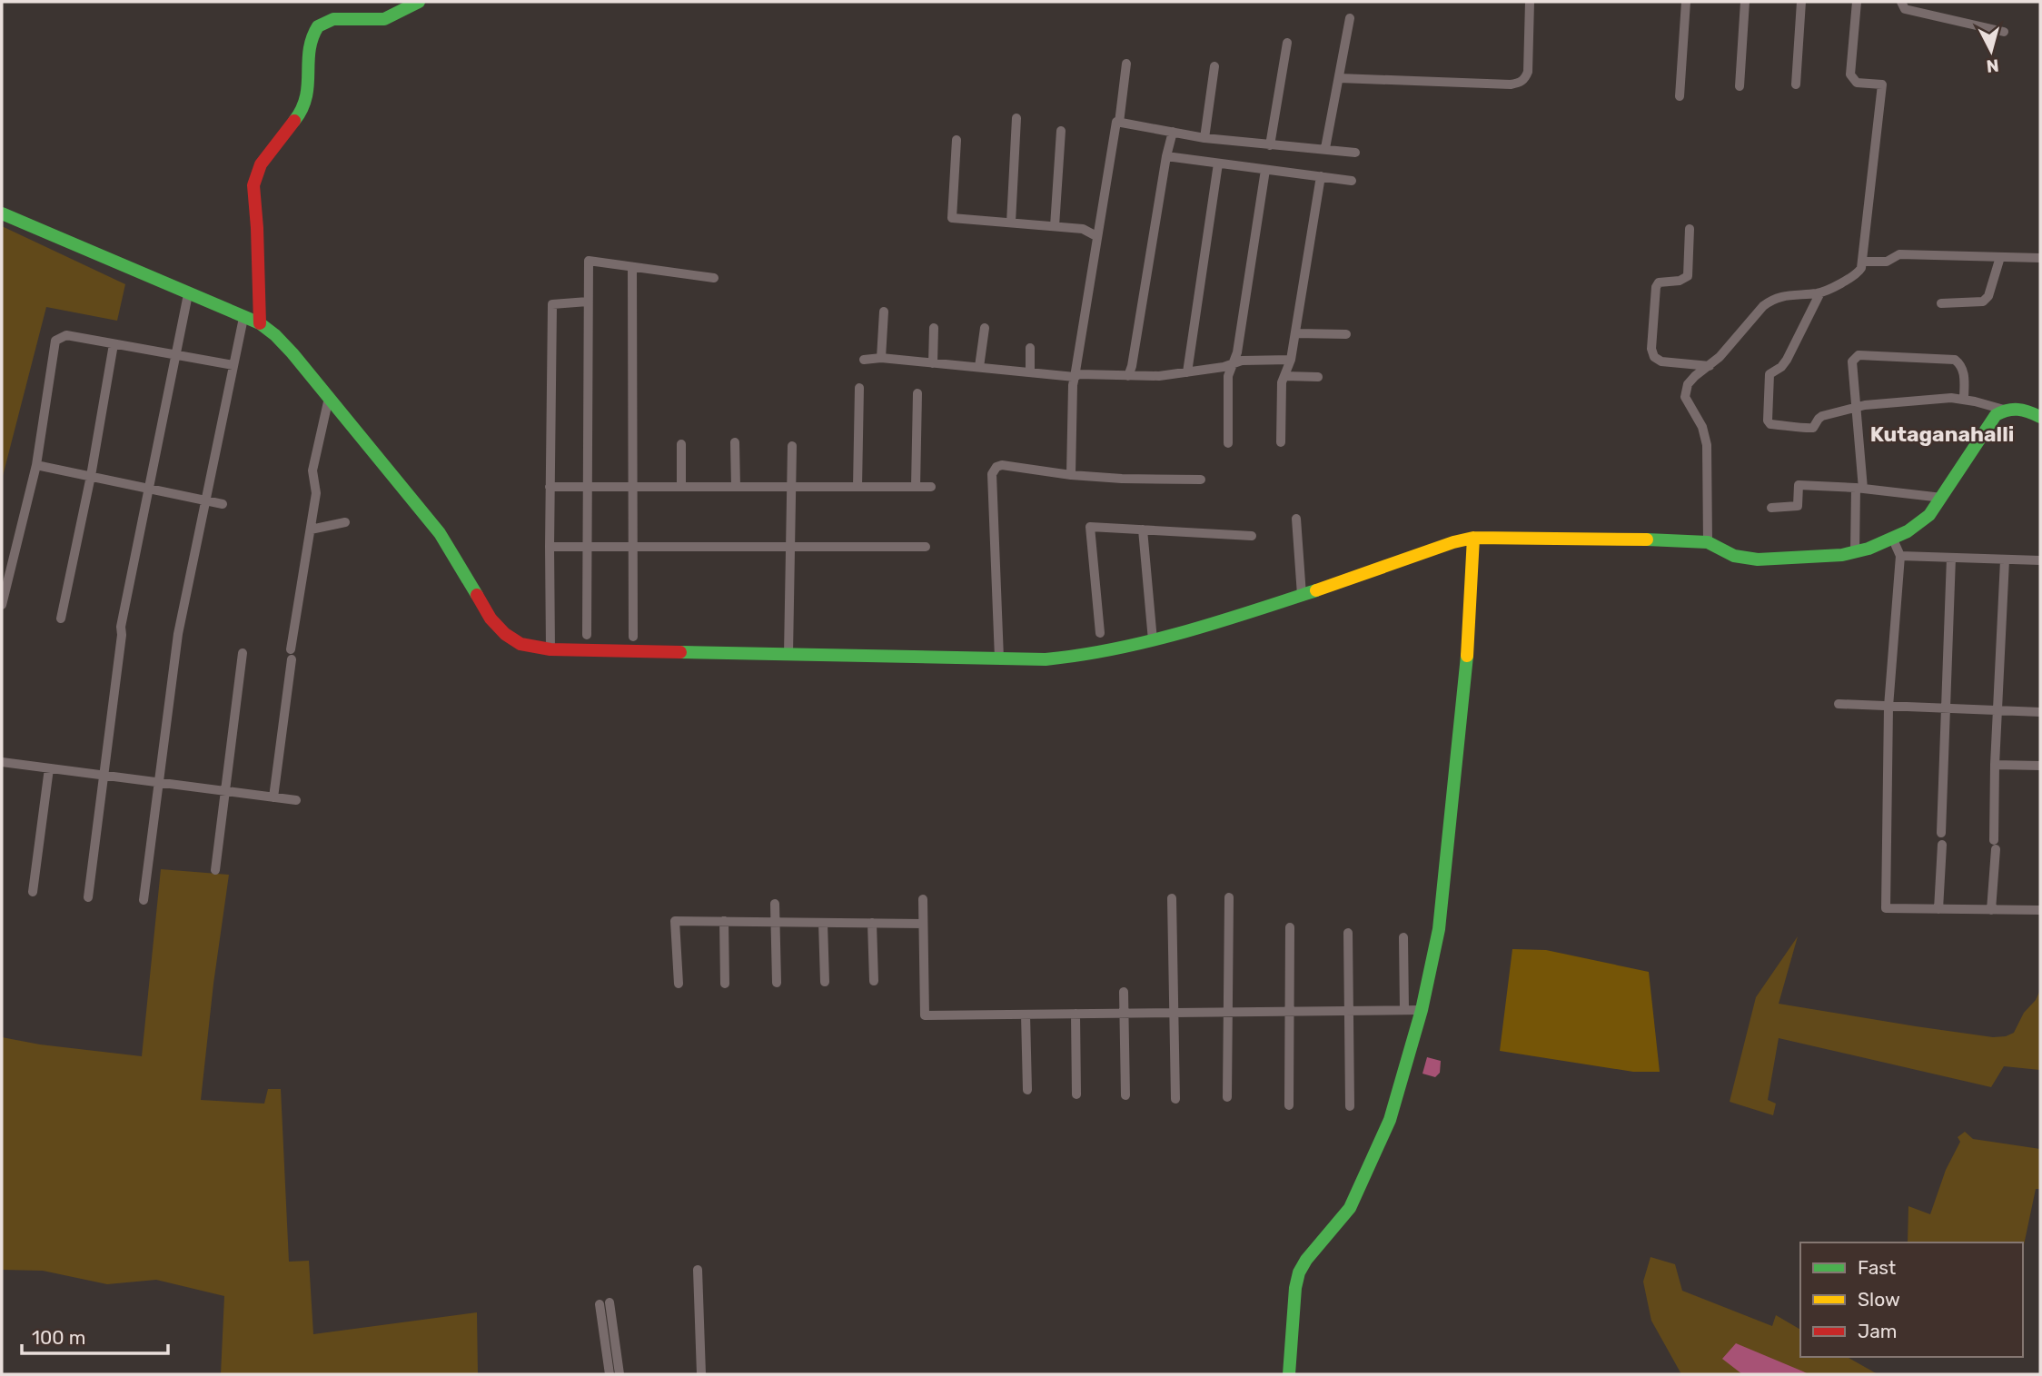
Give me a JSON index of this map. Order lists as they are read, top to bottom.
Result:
{
  "districts": ["Kutaganahalli"],
  "legend": ["Fast", "Slow", "Jam"],
  "scale_bar": "100 m",
  "north": "bottom"
}
